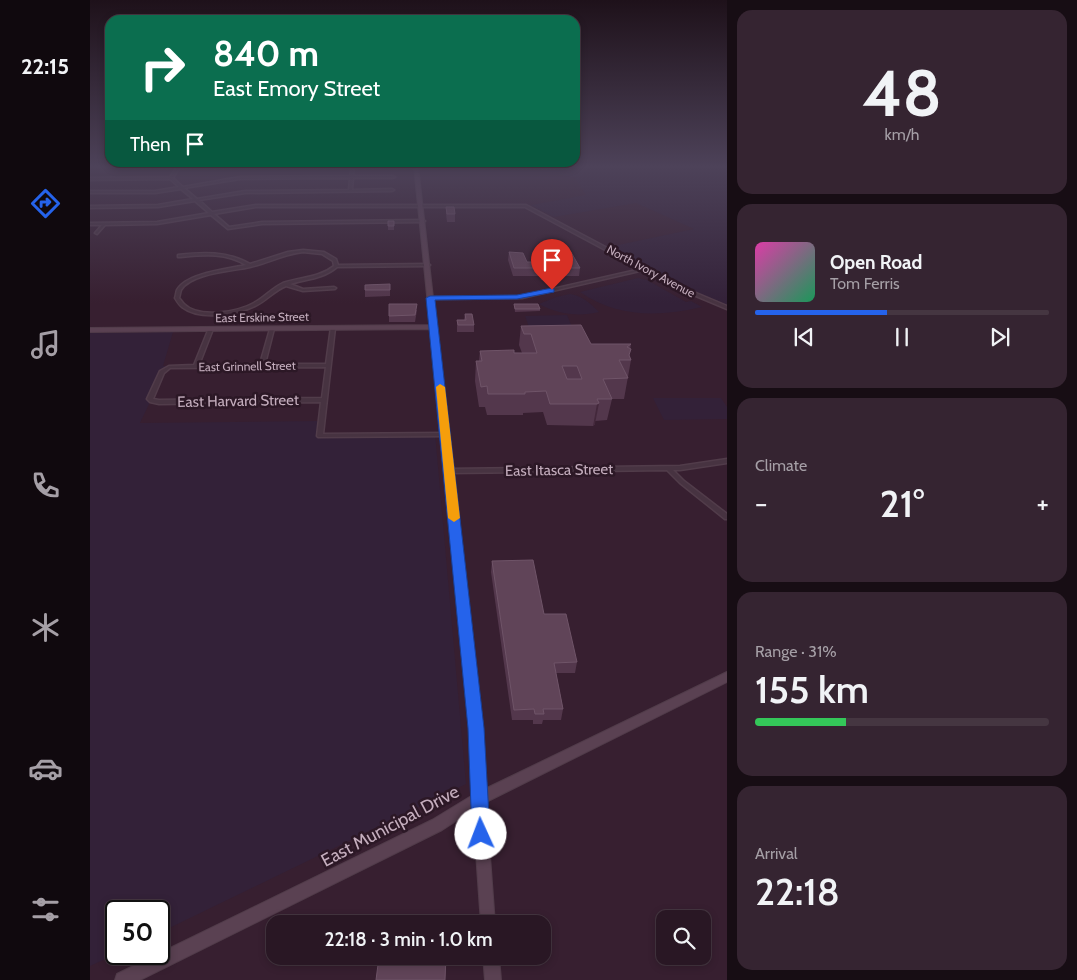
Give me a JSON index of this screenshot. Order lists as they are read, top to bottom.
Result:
{
  "streets": {
    "main road": ["East Erskine Street", "East Municipal Drive"],
    "street": [
      "North Ivory Avenue",
      "East Grinnell Street",
      "East Harvard Street",
      "East Itasca Street"
    ]
  },
  "crossings": [
    ["East Grinnell Street", "East Harvard Street"]
  ],
  "page": {
    "tabs": "22:15",
    "tile": [
      ["48", "km/h"],
      "Climate",
      ["Range · 31%", "155 km"],
      ["Arrival", "22:18"]
    ],
    "turn": ["840 m", "East Emory Street"],
    "then": "Then",
    "song": ["Open Road", "Tom Ferris"],
    "heat": ["−", "21°", "+"],
    "limit": "50",
    "trip": "22:18 · 3 min · 1.0 km"
  }
}
